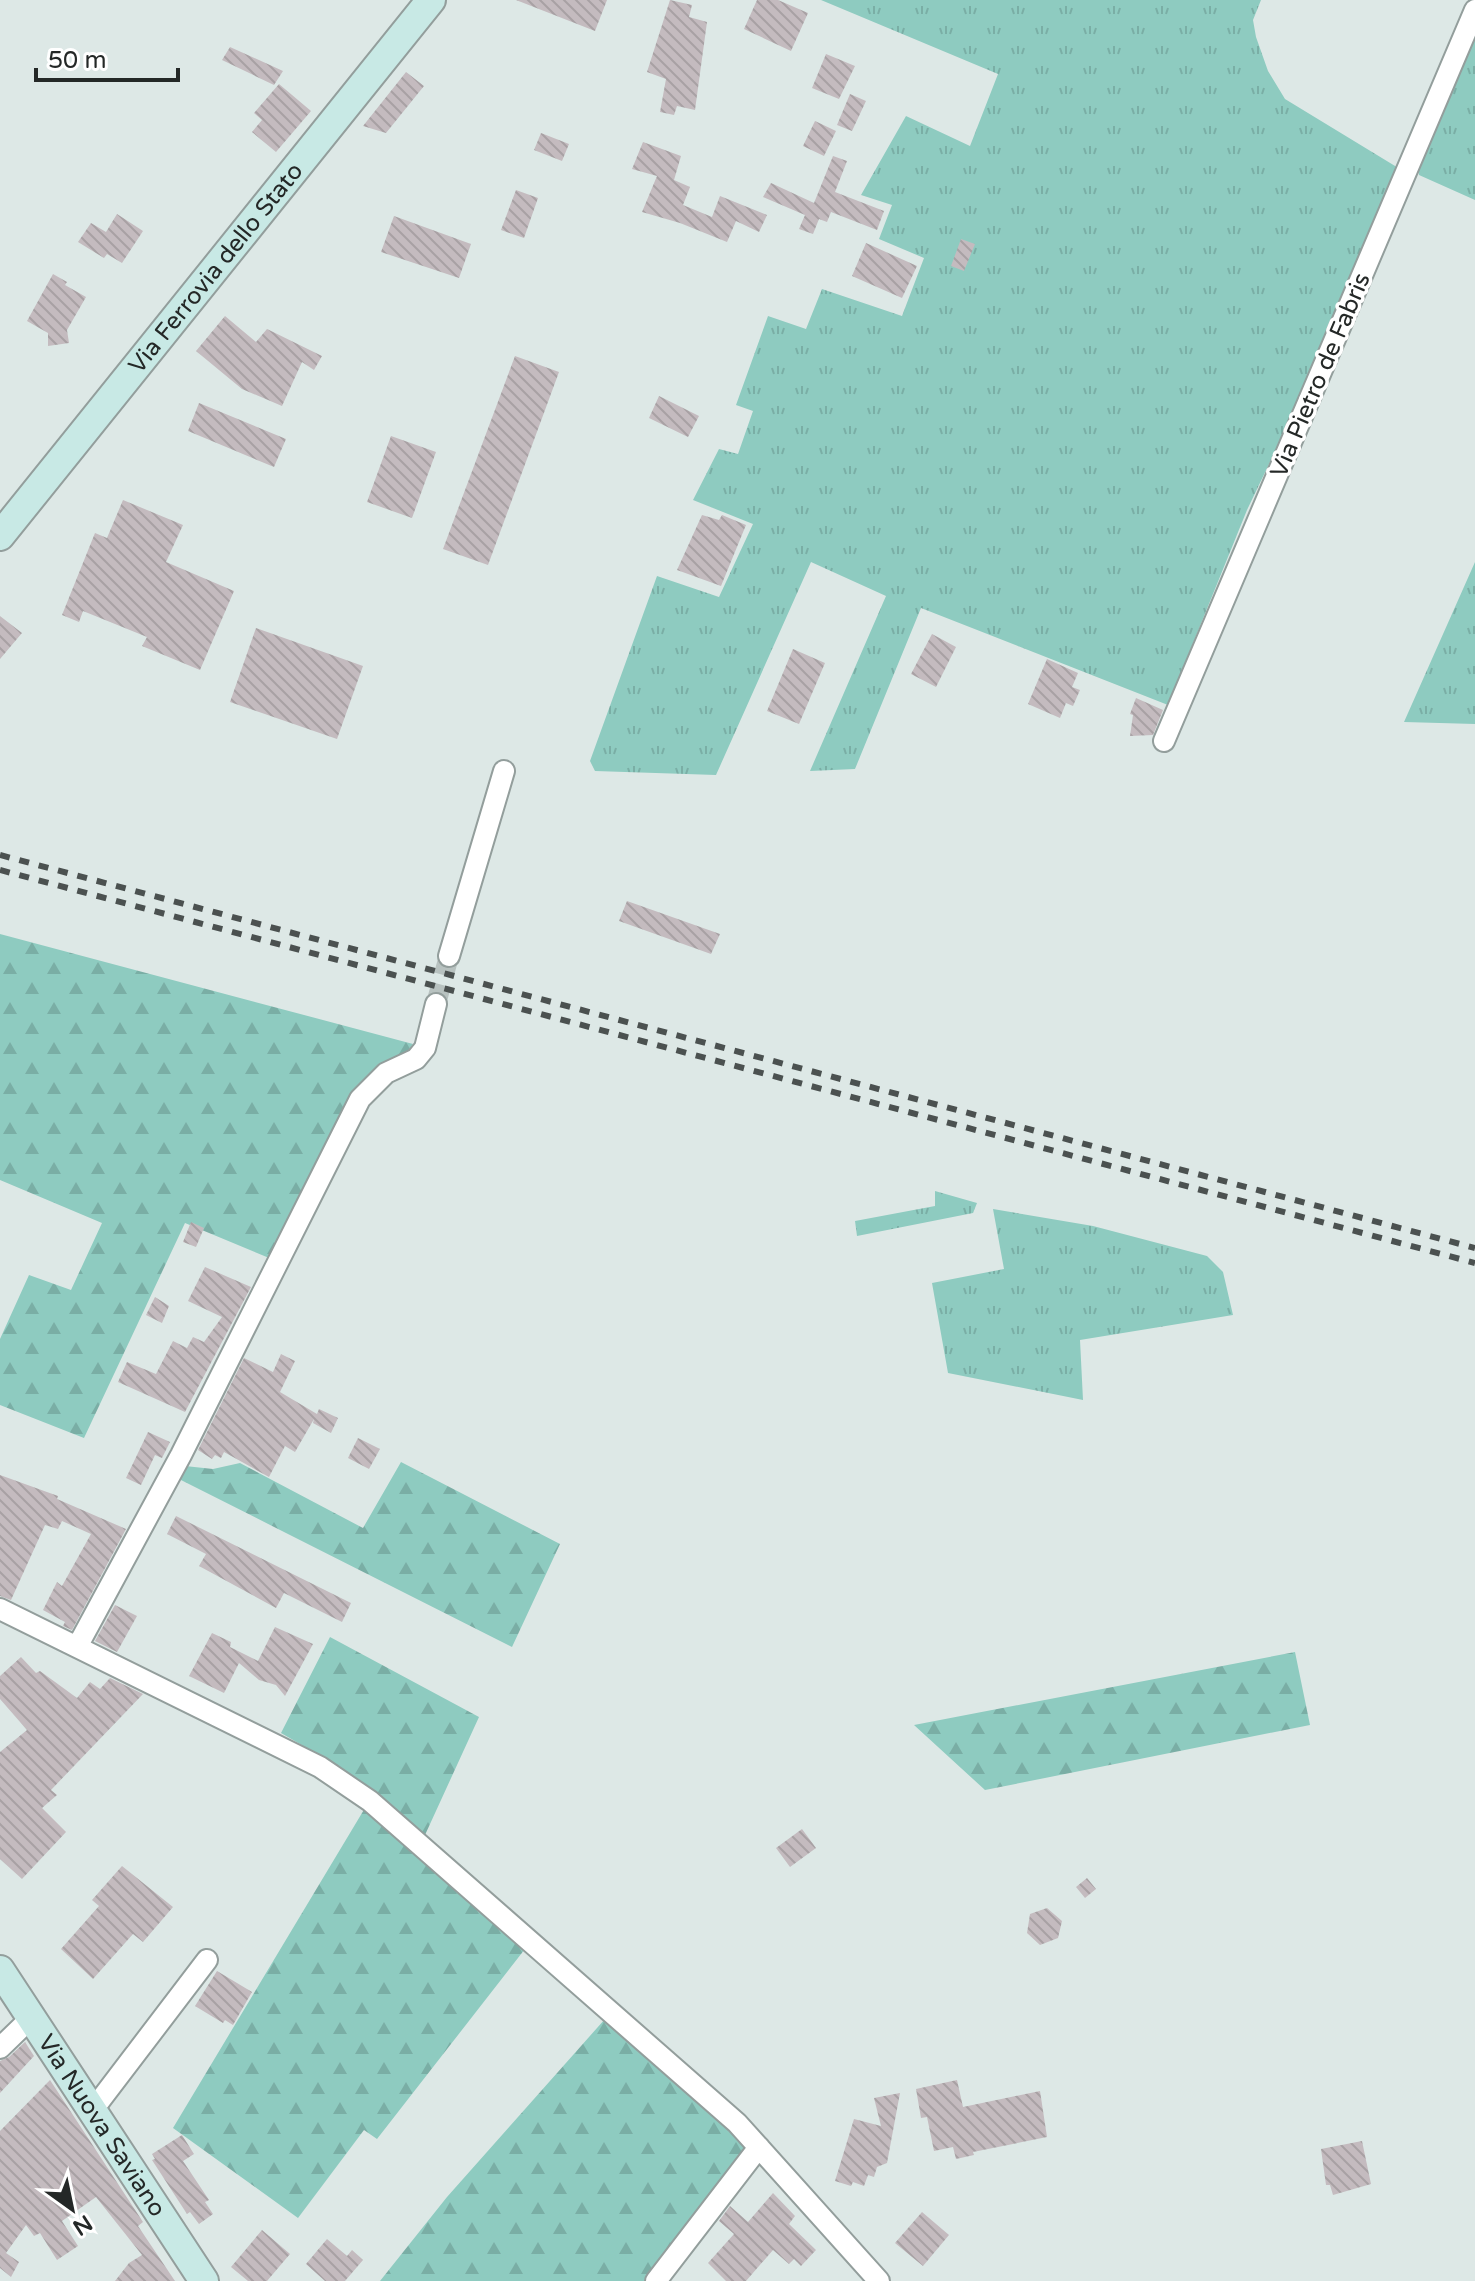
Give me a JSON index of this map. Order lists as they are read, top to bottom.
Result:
{
  "streets": {
    "main road": ["Via Ferrovia dello Stato", "Via Nuova Saviano"],
    "street": ["Via Pietro de Fabris"]
  },
  "scale_bar": "50 m",
  "north": "bottom right"
}
